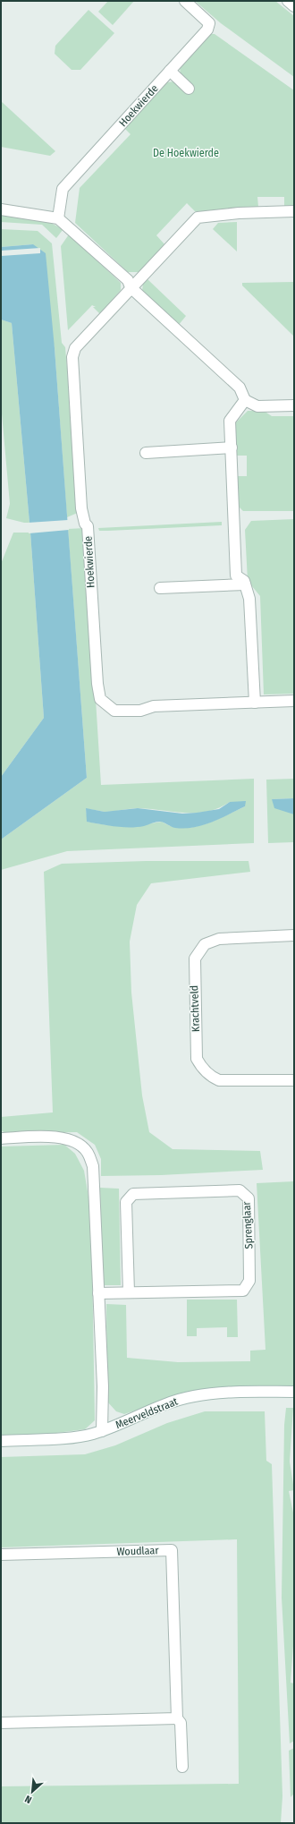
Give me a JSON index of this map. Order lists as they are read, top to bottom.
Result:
{
  "streets": {
    "street": [
      "Hoekwierde",
      "Krachtveld",
      "Sprenglaar",
      "Meerveldstraat",
      "Woudlaar"
    ]
  },
  "parks": ["De Hoekwierde"],
  "north": "bottom left"
}
